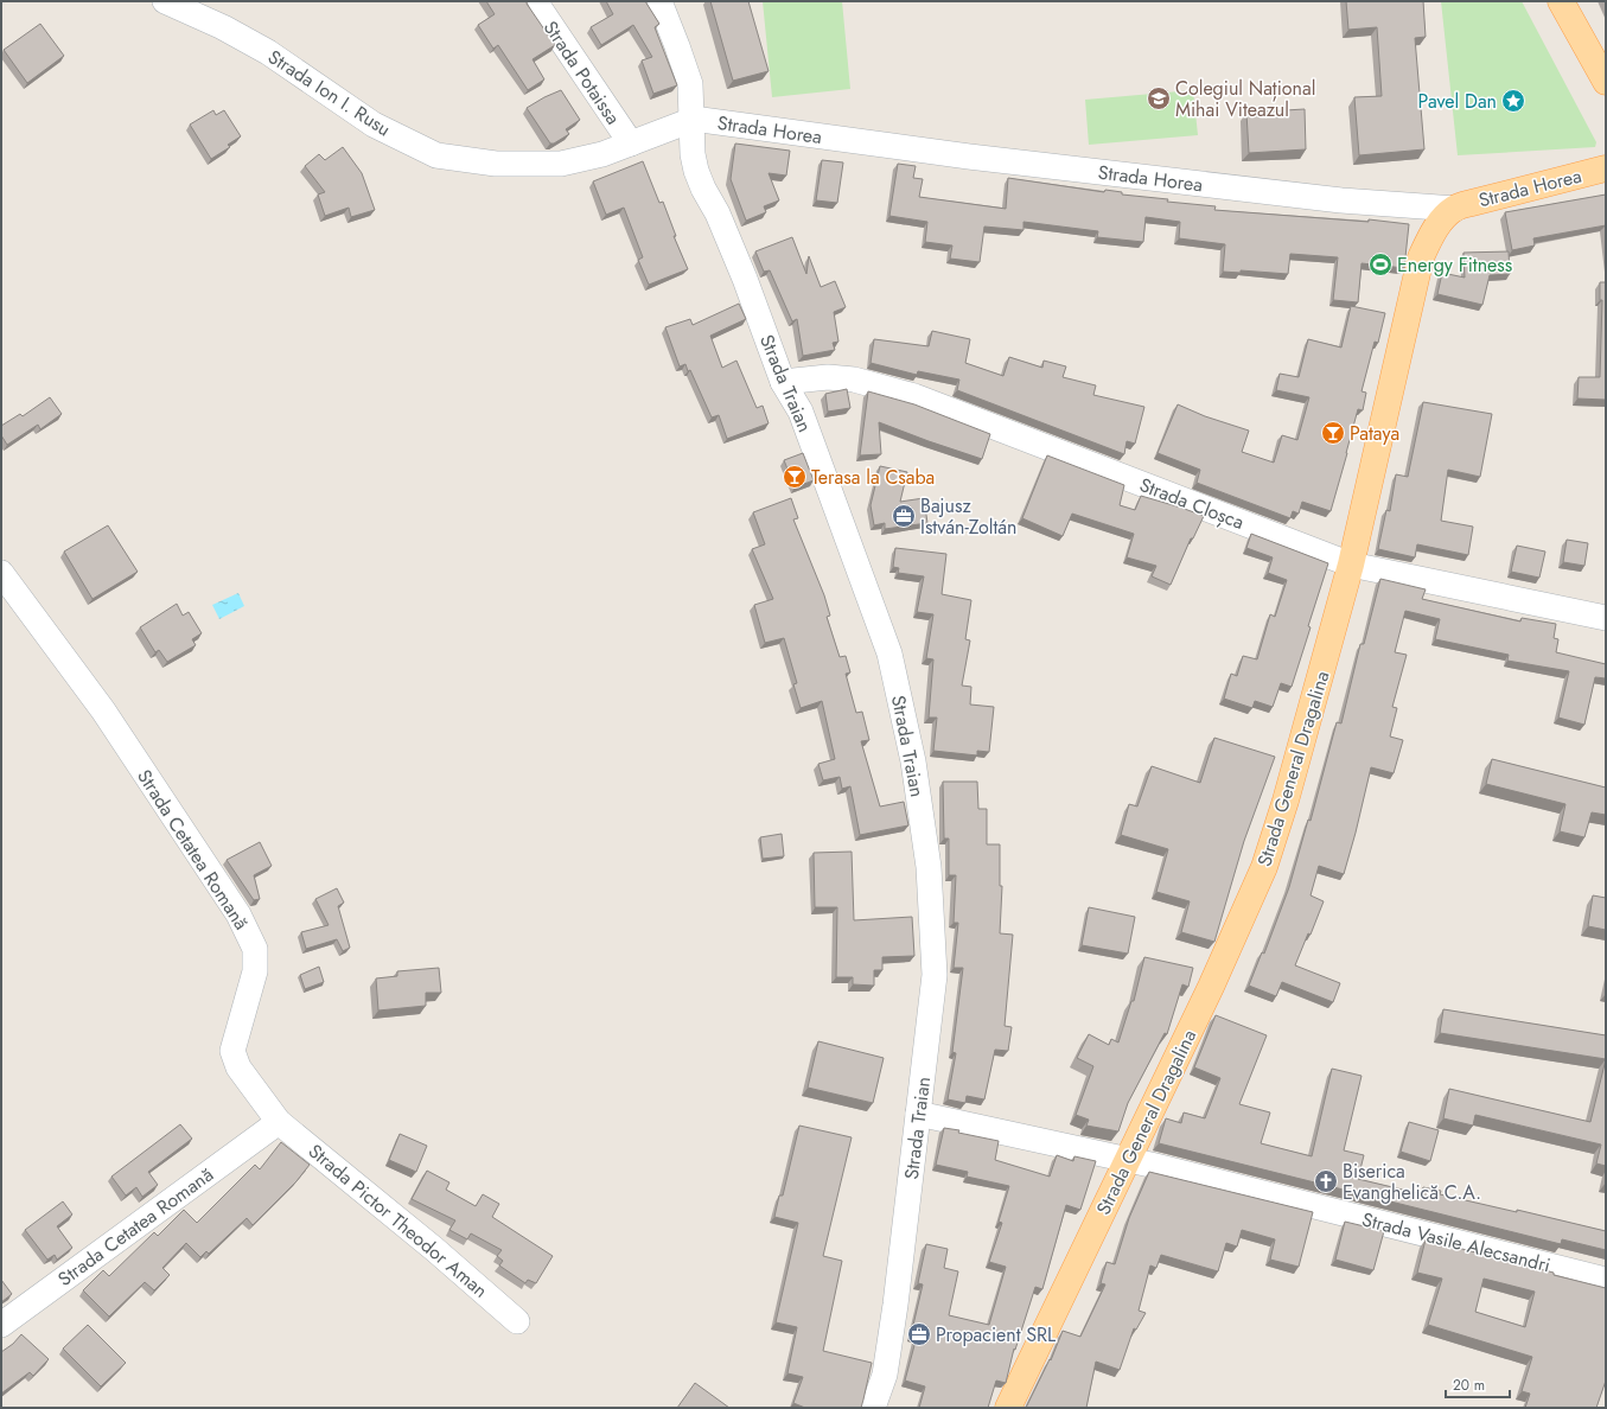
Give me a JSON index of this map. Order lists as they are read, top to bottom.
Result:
{
  "streets": {
    "main road": ["Strada Horea", "Strada General Dragalina"],
    "street": [
      "Strada Potaissa",
      "Strada Ion I. Rusu",
      "Strada Traian",
      "Strada Cloșca",
      "Strada Cetatea Romană",
      "Strada Pictor Theodor Aman",
      "Strada Vasile Alecsandri"
    ]
  },
  "crossings": [
    ["Strada Potaissa", "Strada Ion I. Rusu"],
    ["Strada Ion I. Rusu", "Strada Horea"],
    ["Strada Ion I. Rusu", "Strada Traian"],
    ["Strada Horea", "Strada Traian"],
    ["Strada Horea", "Strada General Dragalina"],
    ["Strada Traian", "Strada Cloșca"],
    ["Strada Traian", "Strada Vasile Alecsandri"],
    ["Strada Cloșca", "Strada General Dragalina"],
    ["Strada General Dragalina", "Strada Vasile Alecsandri"],
    ["Strada Cetatea Romană", "Strada Pictor Theodor Aman"]
  ],
  "places": {
    "school or university": ["Colegiul Național Mihai Viteazul"],
    "place": ["Pavel Dan"],
    "sports": ["Energy Fitness"],
    "bar": ["Pataya", "Terasa la Csaba"],
    "office": ["Bajusz István-Zoltán", "Propacient SRL"],
    "church": ["Biserica Evanghelică C.A."]
  },
  "scale_bar": "20 m"
}
